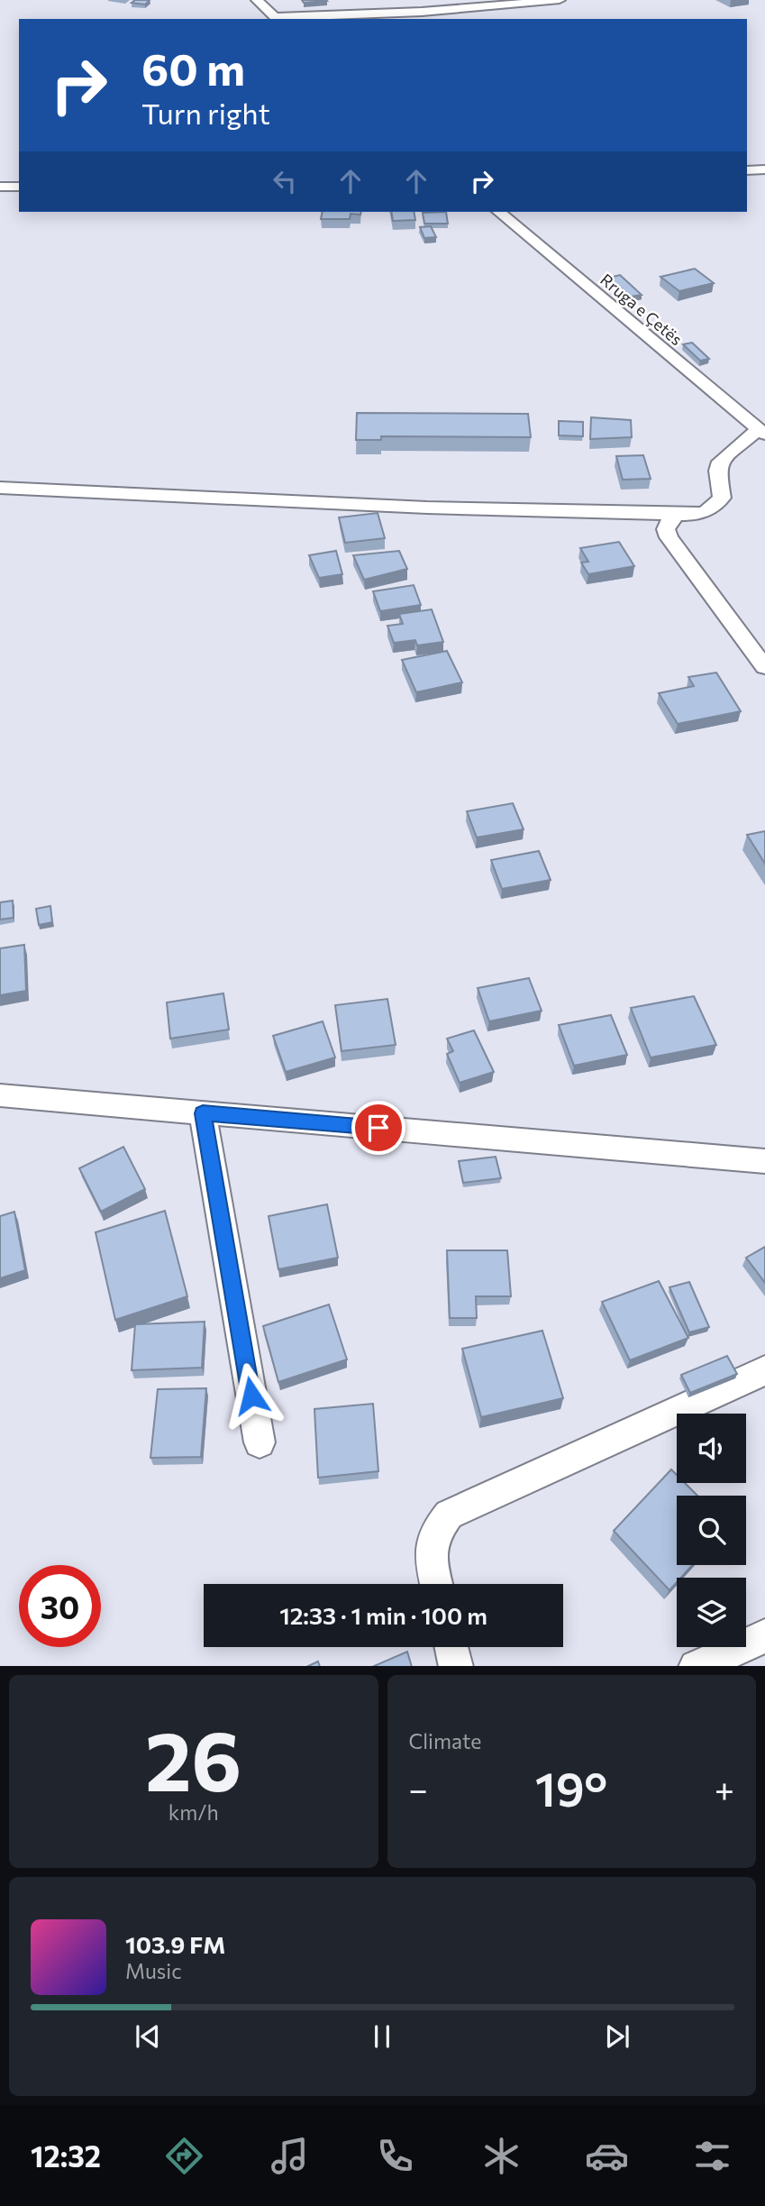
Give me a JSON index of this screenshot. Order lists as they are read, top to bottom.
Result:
{
  "streets": {
    "street": ["Rruga e Çetës"]
  },
  "page": {
    "turn": ["60 m", "Turn right"],
    "limit": "30",
    "trip": "12:33 · 1 min · 100 m",
    "tile": [
      ["26", "km/h"],
      "Climate"
    ],
    "heat": ["−", "19°", "+"],
    "song": ["103.9 FM", "Music"],
    "tabs": "12:32"
  }
}
